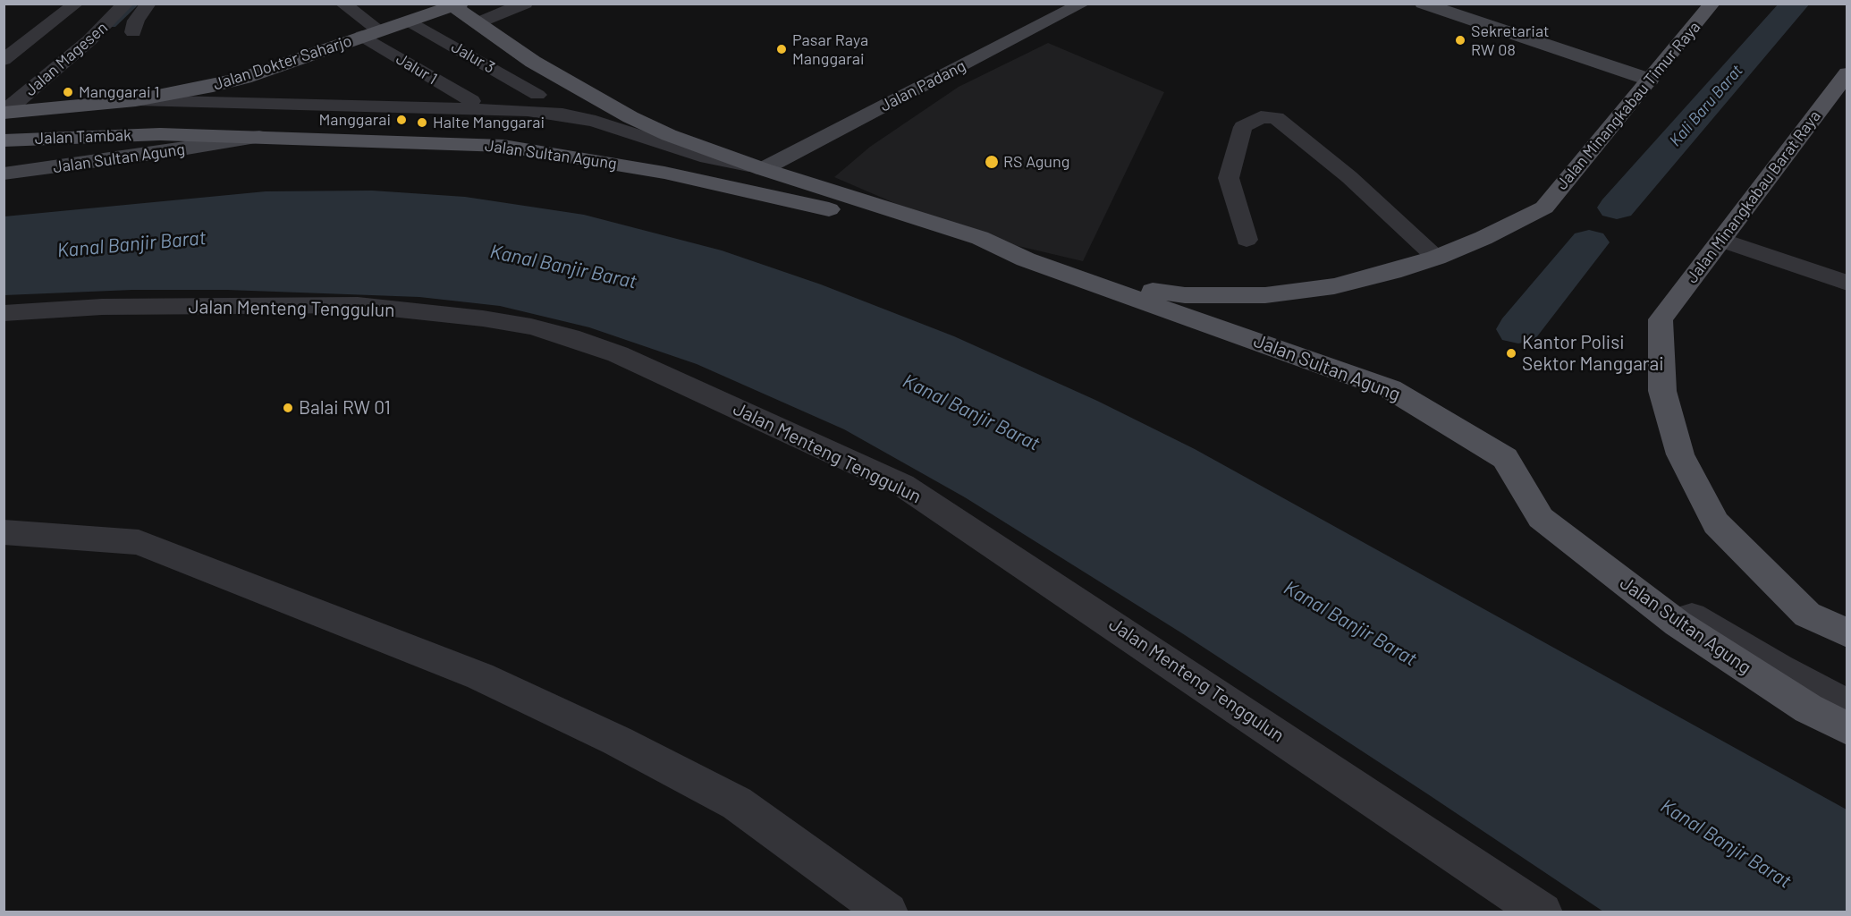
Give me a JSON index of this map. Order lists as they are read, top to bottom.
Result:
{
  "streets": {
    "main road": [
      "Jalan Dokter Saharjo",
      "Jalan Minangkabau Timur Raya",
      "Jalan Tambak",
      "Jalan Sultan Agung",
      "Jalan Minangkabau Barat Raya"
    ],
    "street": ["Jalan Magesen", "Jalan Padang", "Jalan Menteng Tenggulun"],
    "lane": ["Jalur 3", "Jalur 1"]
  },
  "crossings": [
    ["Jalur 3", "Jalan Dokter Saharjo"],
    ["Jalan Magesen", "Jalan Dokter Saharjo"],
    ["Jalan Dokter Saharjo", "Jalur 1"],
    ["Jalan Dokter Saharjo", "Jalan Sultan Agung"],
    ["Jalan Padang", "Jalan Sultan Agung"],
    ["Jalan Tambak", "Jalan Sultan Agung"]
  ],
  "water": ["Kali Baru Barat", "Kanal Banjir Barat"],
  "places": [
    "Sekretariat RW 08",
    "Pasar Raya Manggarai",
    "Manggarai 1",
    "Manggarai",
    "Halte Manggarai",
    "RS Agung",
    "Kantor Polisi Sektor Manggarai",
    "Balai RW 01"
  ]
}
